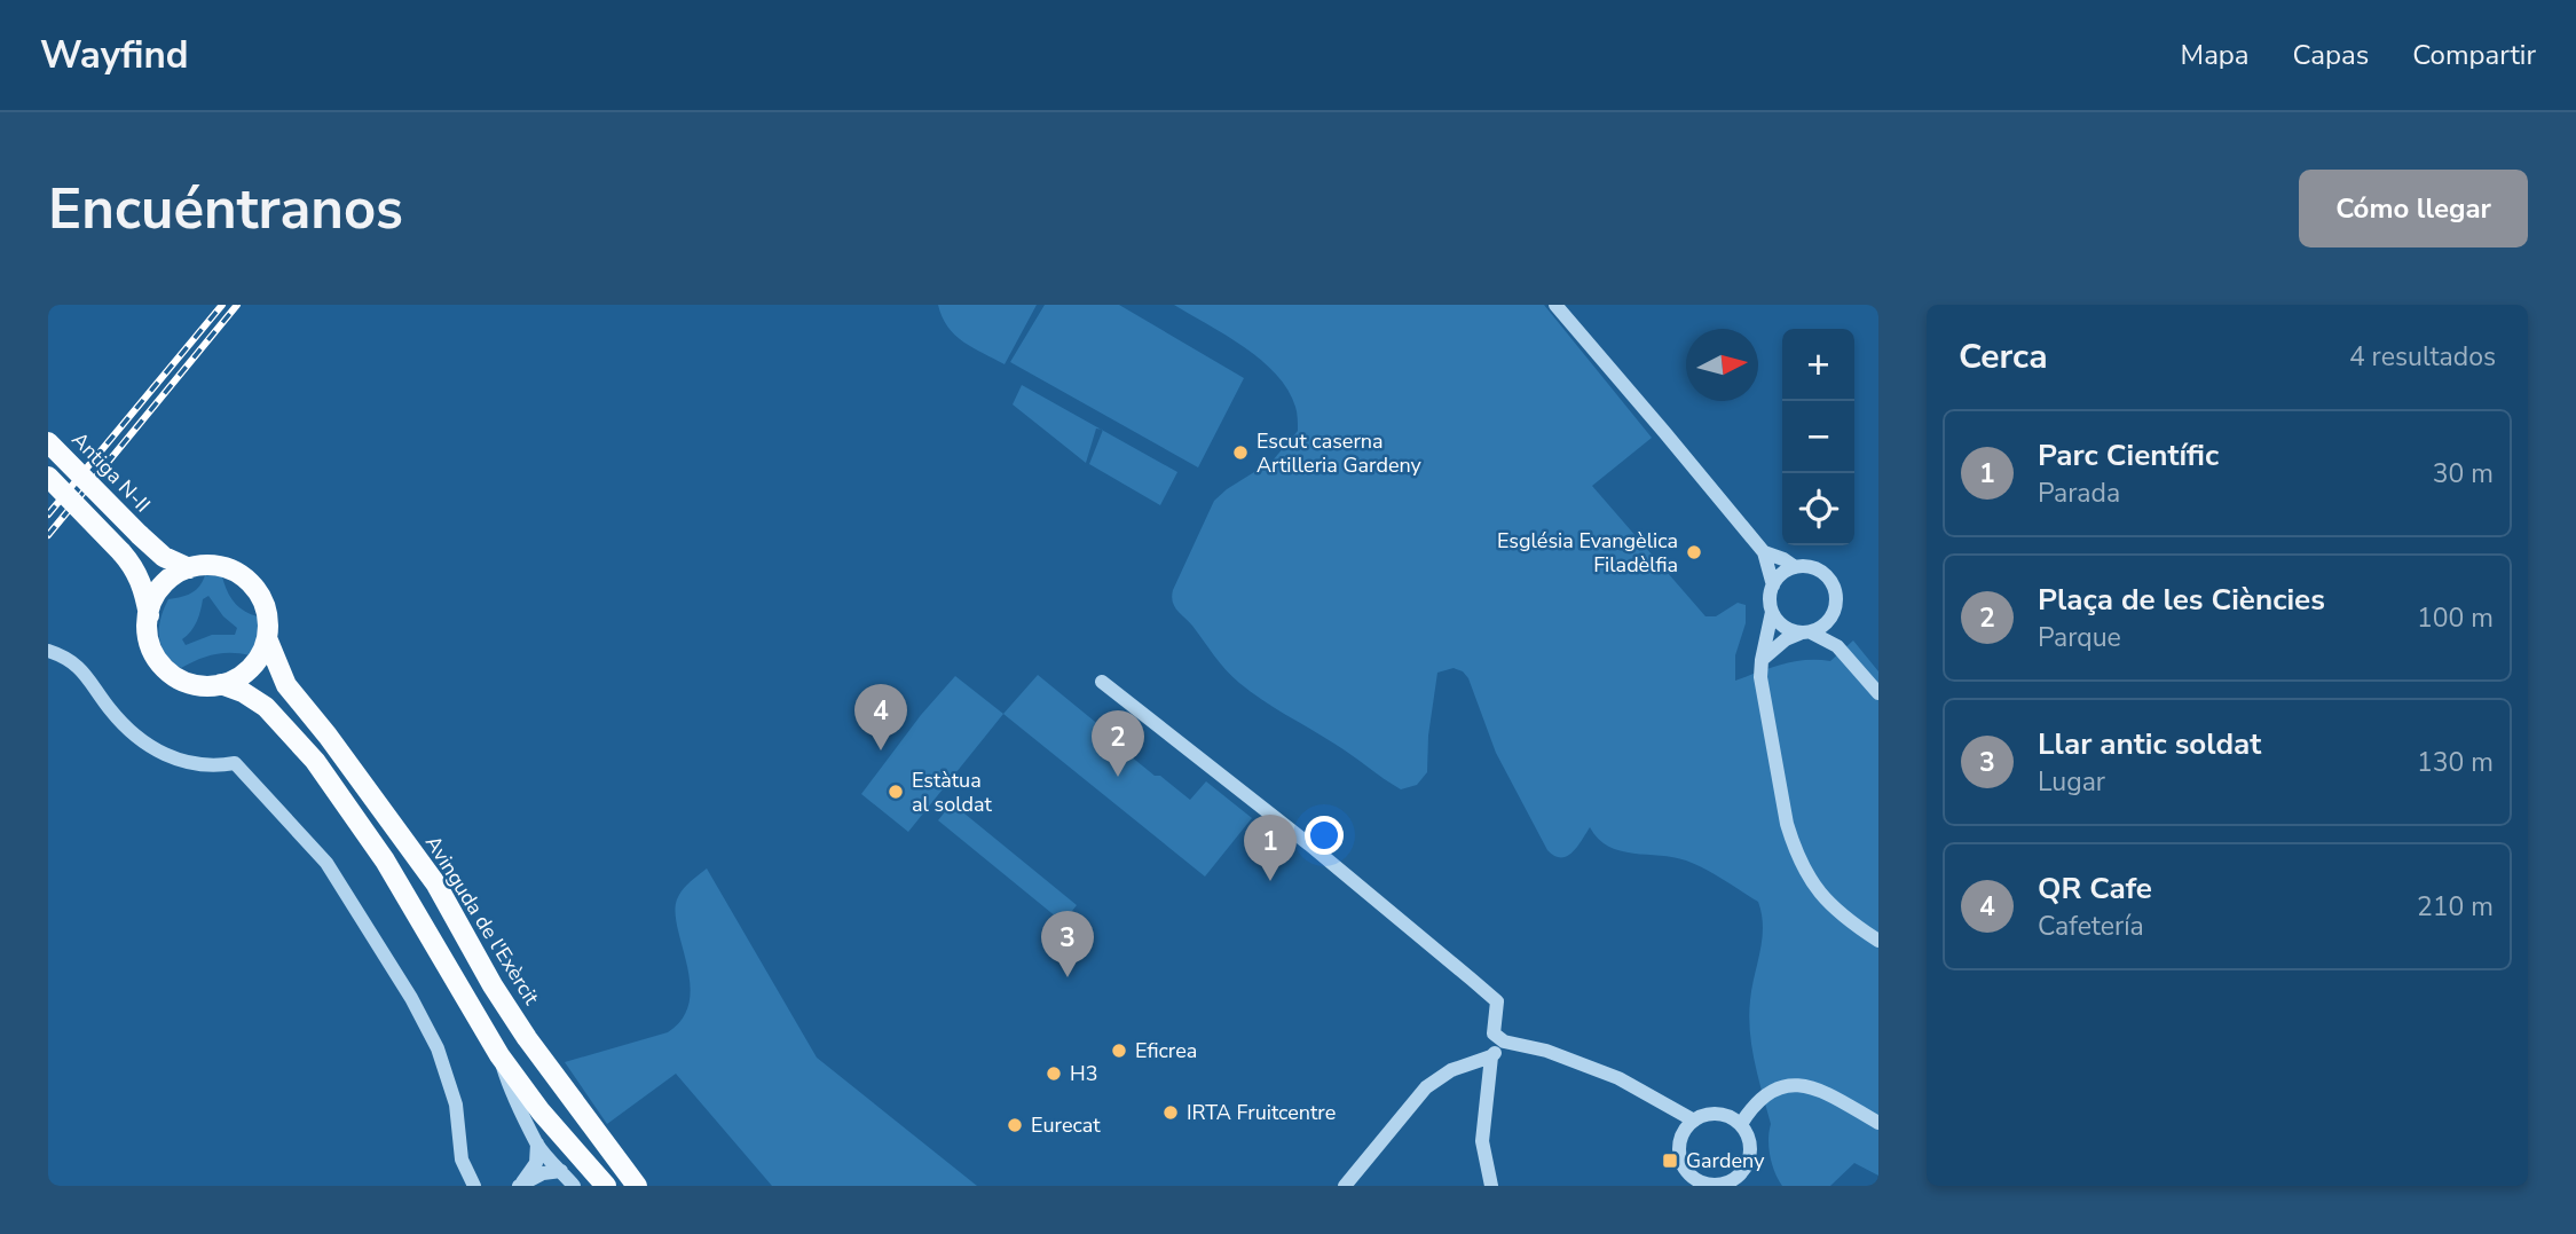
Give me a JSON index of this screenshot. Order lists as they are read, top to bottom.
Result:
{
  "streets": {
    "main road": ["Antiga N-II", "Avinguda de l'Exèrcit"]
  },
  "crossings": [
    ["Antiga N-II", "Avinguda de l'Exèrcit"]
  ],
  "places": {
    "other": [
      "Escut caserna Artilleria Gardeny",
      "Església Evangèlica Filadèlfia",
      "Estàtua al soldat",
      "Eficrea",
      "H3",
      "IRTA Fruitcentre",
      "Eurecat"
    ],
    "transit": ["Gardeny"]
  },
  "north": "right",
  "page": {
    "header": "Wayfind",
    "nav": ["Mapa", "Capas", "Compartir"],
    "buttons": "Cómo llegar",
    "title": "Encuéntranos",
    "heading": ["Cerca", "4 resultados"],
    "map_buttons": ["+", "−"],
    "list": [
      {
        "mark": "1",
        "name": "Parc Científic",
        "note": "Parada",
        "value": "30 m"
      },
      {
        "mark": "2",
        "name": "Plaça de les Ciències",
        "note": "Parque",
        "value": "100 m"
      },
      {
        "mark": "3",
        "name": "Llar antic soldat",
        "note": "Lugar",
        "value": "130 m"
      },
      {
        "mark": "4",
        "name": "QR Cafe",
        "note": "Cafetería",
        "value": "210 m"
      }
    ],
    "pins": [
      "4",
      "2",
      "1",
      "3"
    ]
  }
}
